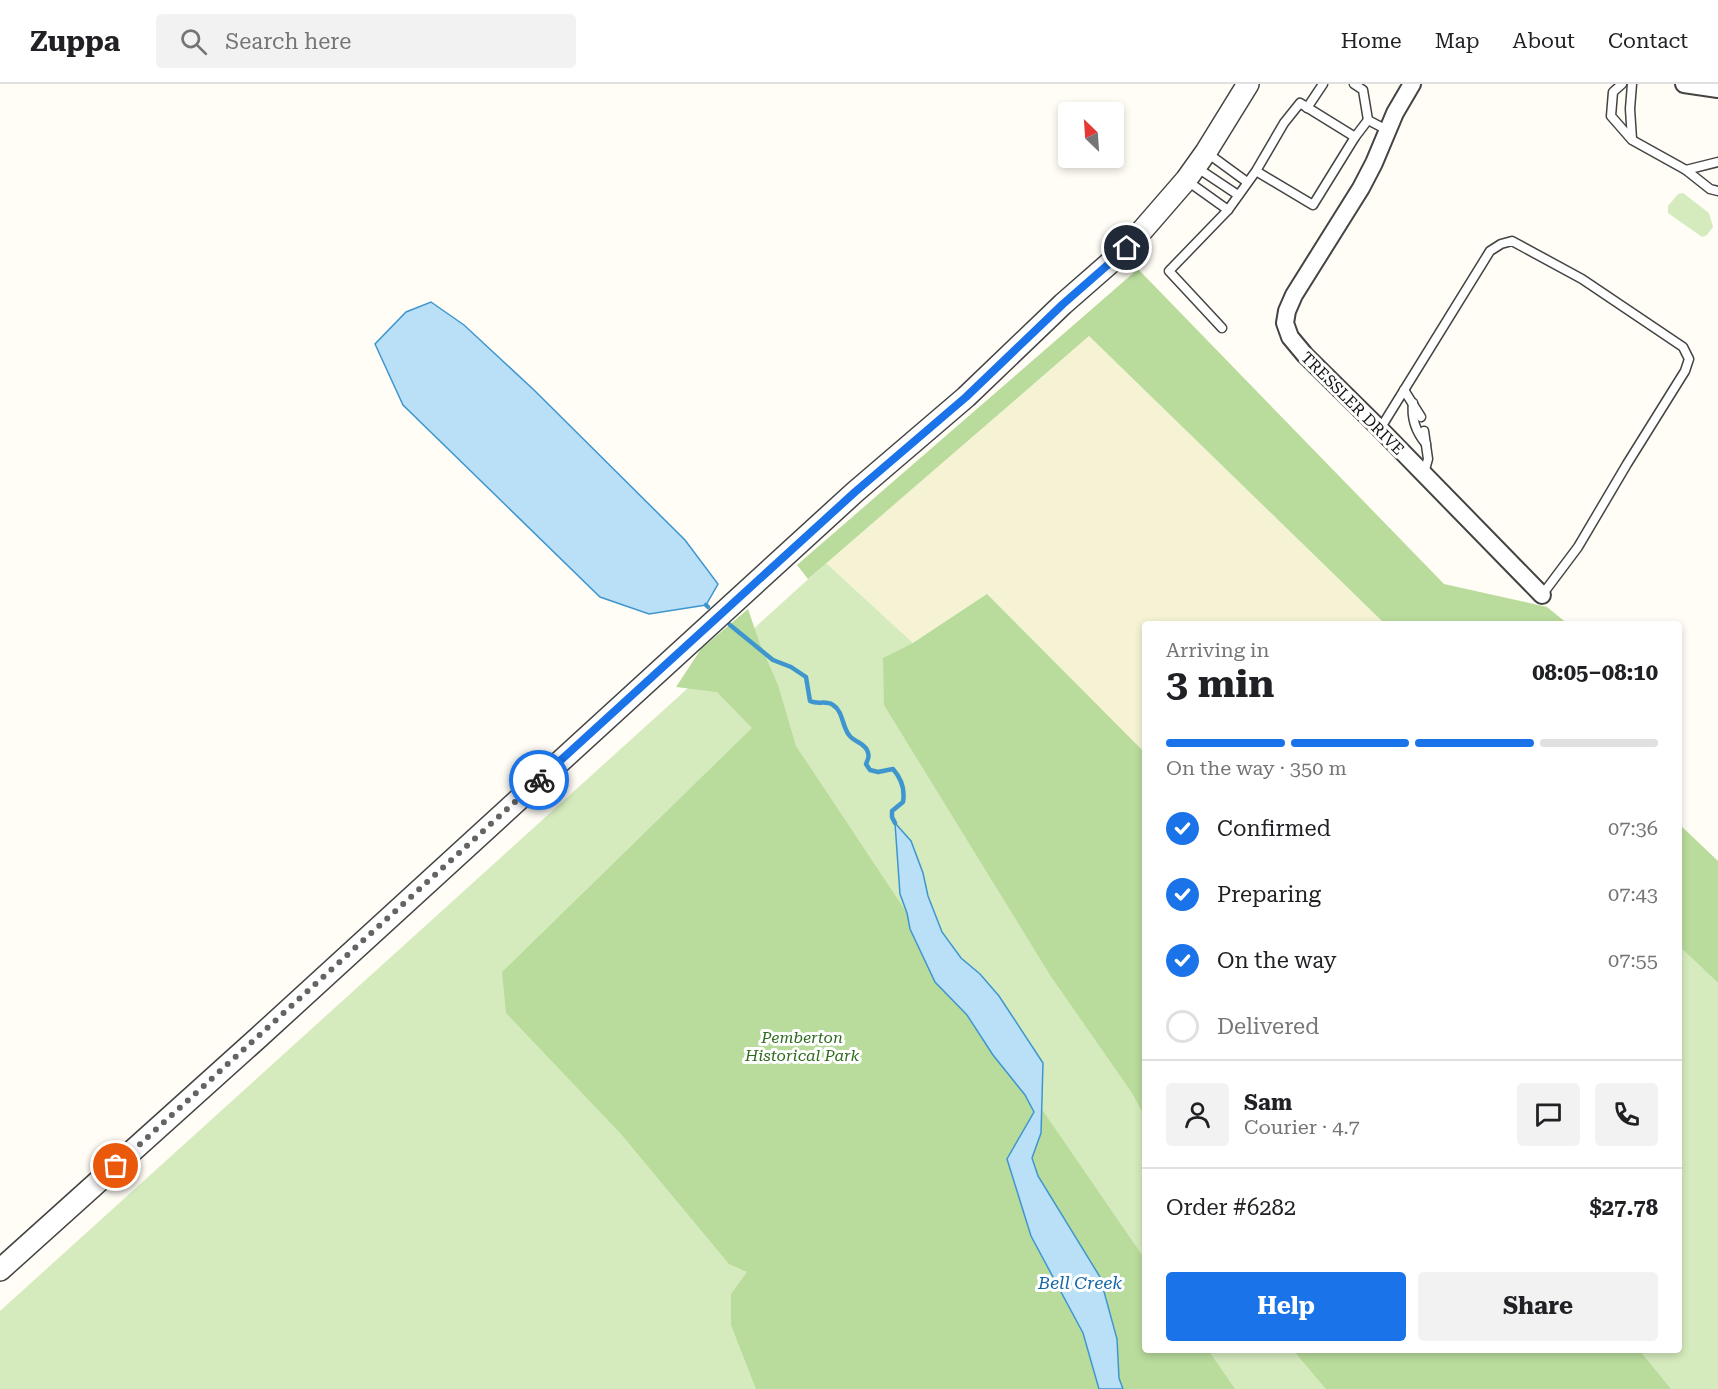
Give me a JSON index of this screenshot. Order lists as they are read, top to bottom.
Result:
{
  "streets": {
    "street": ["TRESSLER DRIVE"]
  },
  "water": ["Bell Creek"],
  "parks": ["Pemberton Historical Park"],
  "north": "top left",
  "page": {
    "header": "Zuppa",
    "search": "Search here",
    "nav": [
      "Home",
      "Map",
      "About",
      "Contact"
    ],
    "heading": ["3 min", "Arriving in", "08:05–08:10"],
    "panel": [
      "Sam",
      "Courier · 4.7",
      "Order #6282",
      "$27.78"
    ],
    "bar": "On the way · 350 m",
    "list": [
      ["Confirmed", "07:36"],
      ["Preparing", "07:43"],
      ["On the way", "07:55"],
      "Delivered"
    ],
    "buttons": ["Help", "Share"]
  }
}
